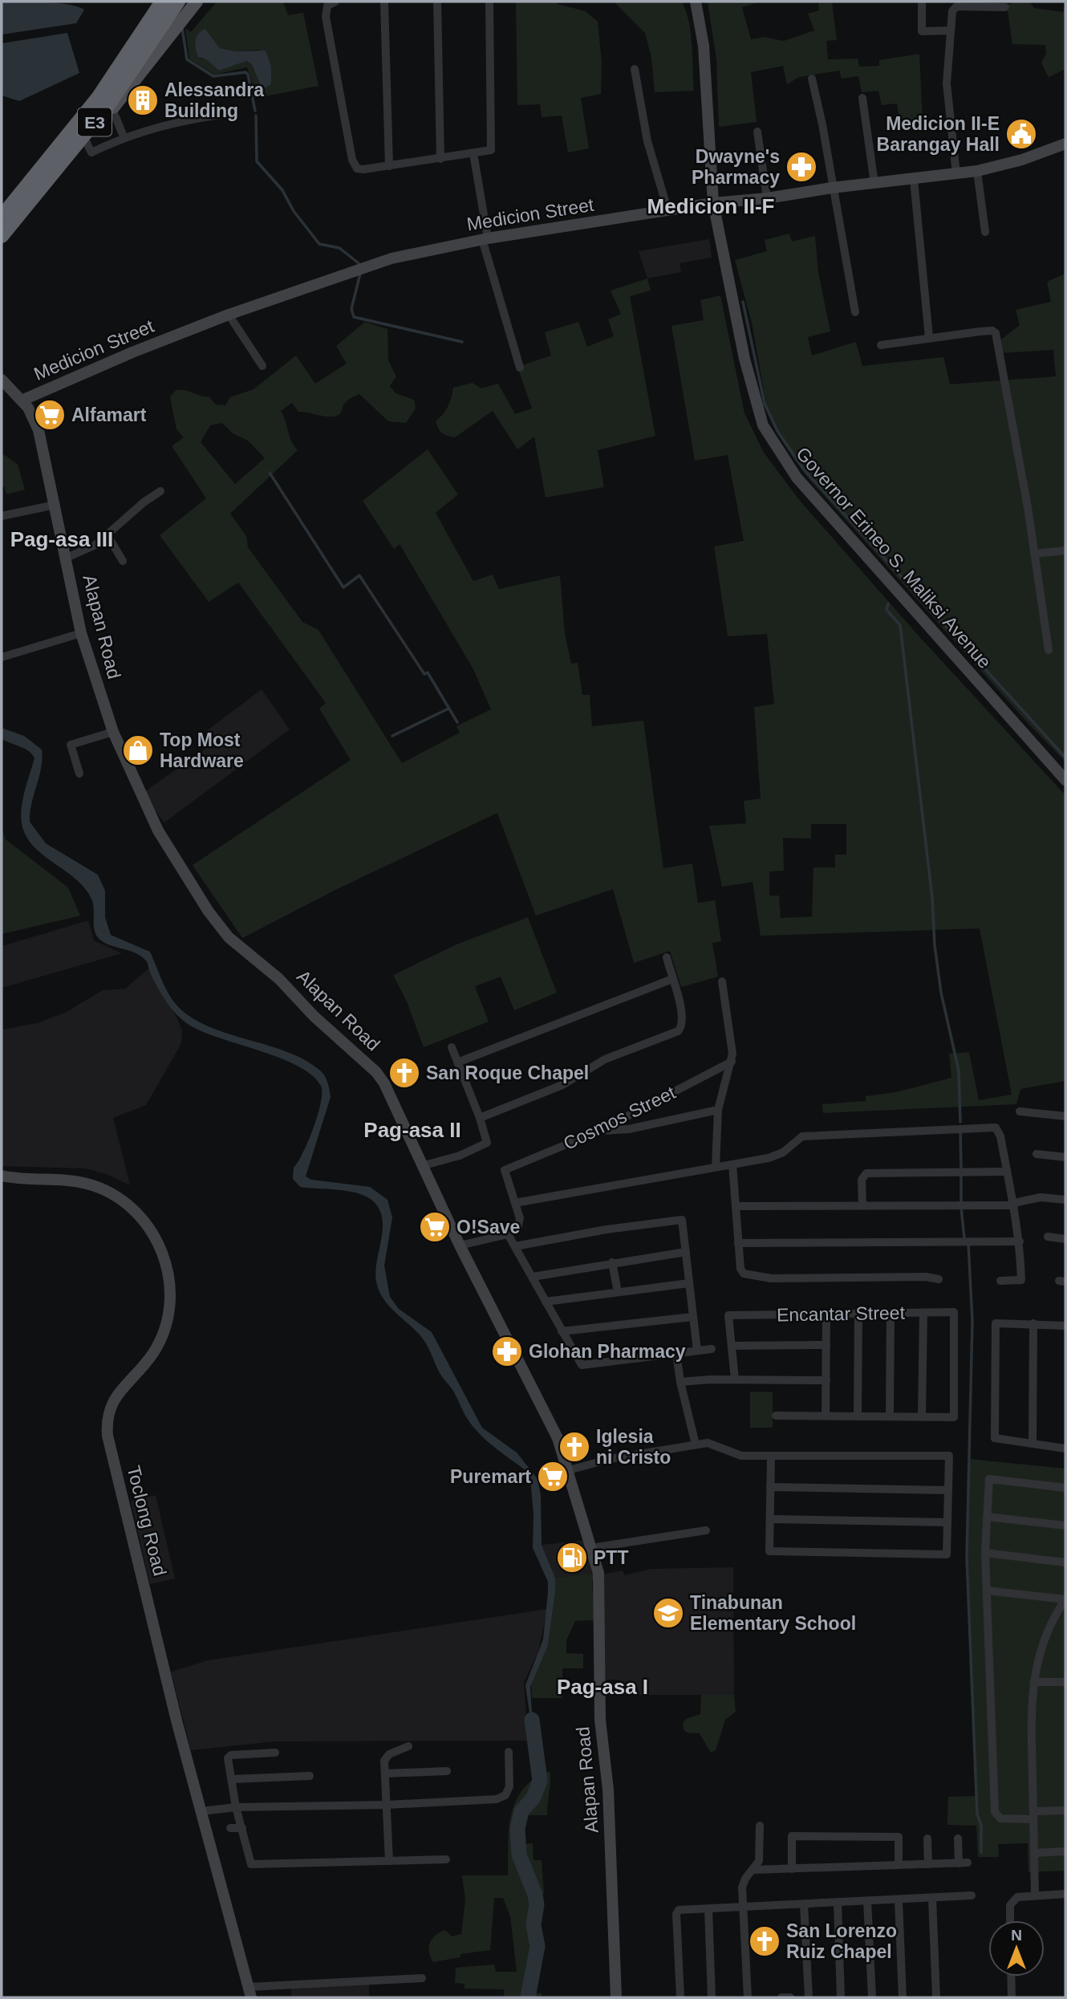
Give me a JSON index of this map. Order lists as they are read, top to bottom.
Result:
{
  "streets": {
    "highway": ["E3"],
    "street": [
      "Medicion Street",
      "Governor Erineo S. Maliksi Avenue",
      "Alapan Road",
      "Cosmos Street",
      "Encantar Street",
      "Toclong Road"
    ]
  },
  "crossings": [
    ["Medicion Street", "Governor Erineo S. Maliksi Avenue"],
    ["Medicion Street", "Alapan Road"]
  ],
  "districts": [
    "Medicion II-F",
    "Pag-asa III",
    "Pag-asa II",
    "Pag-asa I"
  ],
  "places": {
    "building": ["Alessandra Building"],
    "public building": ["Medicion II-E Barangay Hall"],
    "pharmacy": ["Dwayne's Pharmacy", "Glohan Pharmacy"],
    "supermarket": ["Alfamart", "O!Save", "Puremart"],
    "shop": ["Top Most Hardware"],
    "church": ["San Roque Chapel", "Iglesia ni Cristo", "San Lorenzo Ruiz Chapel"],
    "fuel station": ["PTT"],
    "school or university": ["Tinabunan Elementary School"]
  },
  "north": "top"
}
